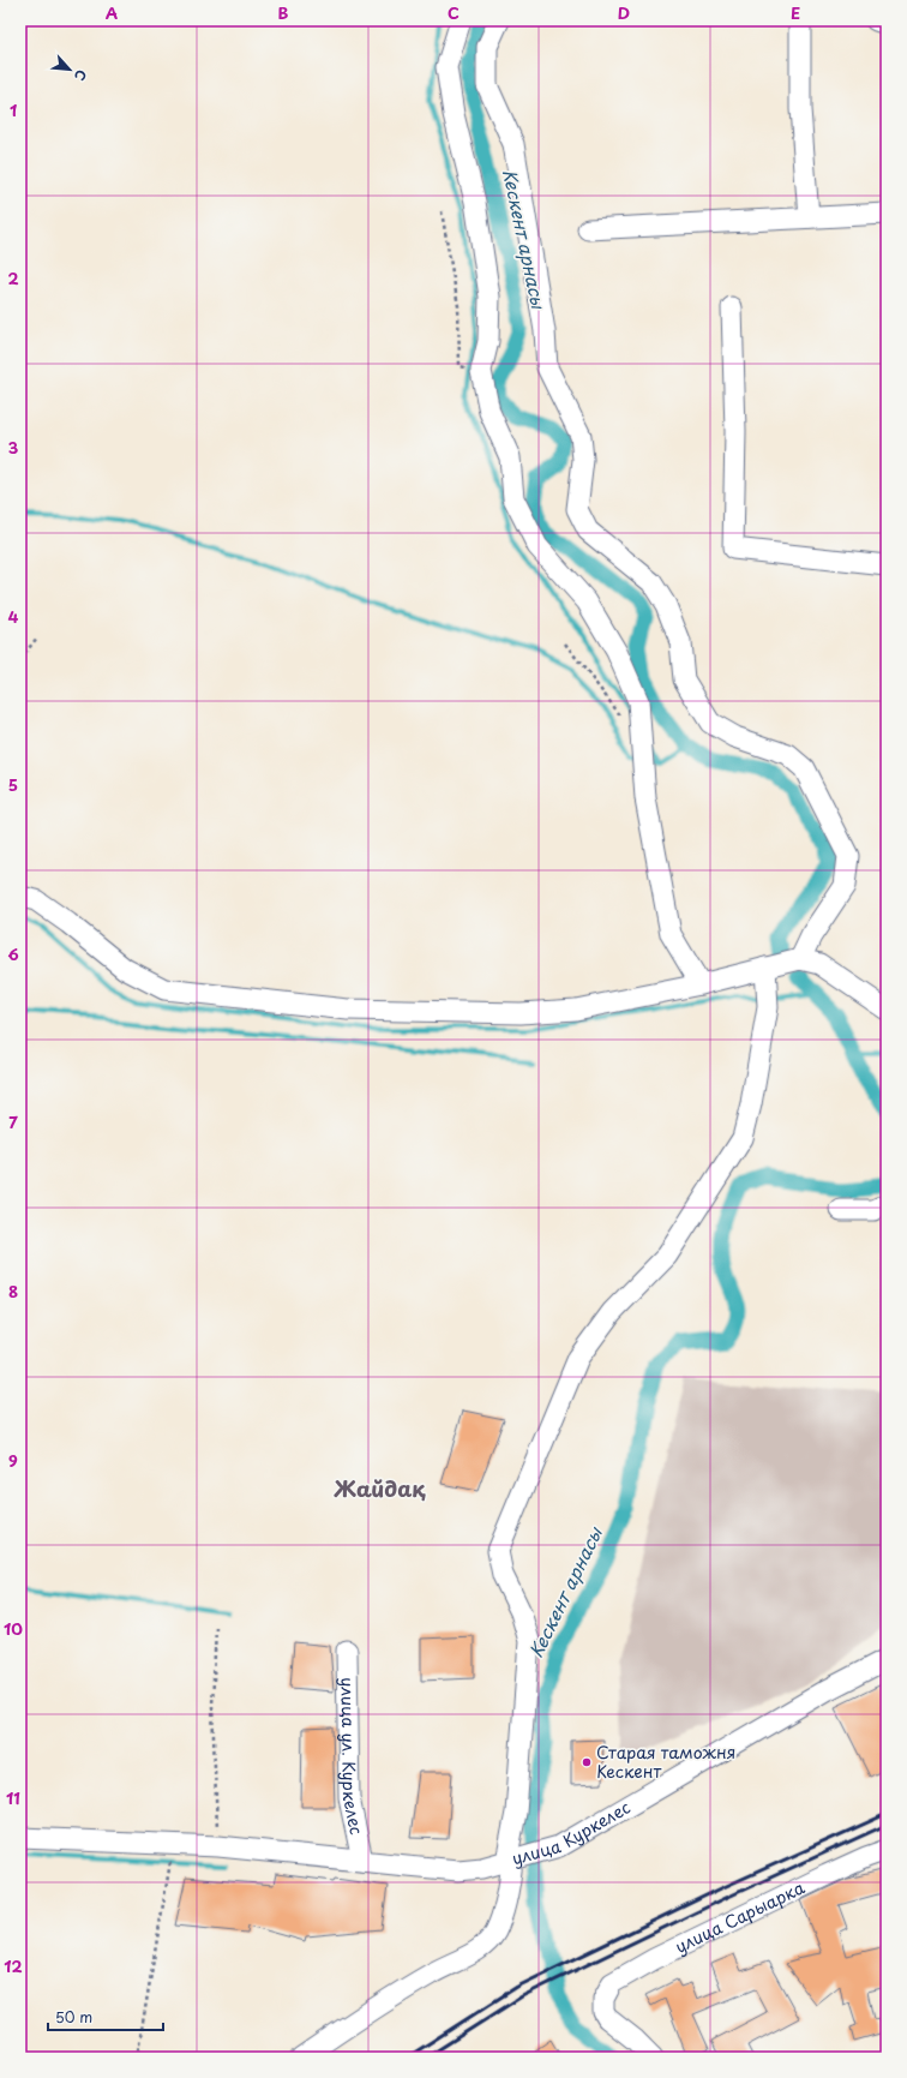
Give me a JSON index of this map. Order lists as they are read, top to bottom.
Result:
{
  "streets": {
    "street": ["улица ул. Куркелес", "улица Куркелес", "улица Сарыарка"]
  },
  "crossings": [
    ["улица ул. Куркелес", "улица Куркелес"]
  ],
  "districts": ["Жайдақ"],
  "water": ["Кескент арнасы"],
  "places": ["Старая таможня Кескент"],
  "scale_bar": "50 m",
  "north": "bottom right",
  "grid": {
    "columns": [
      "A",
      "B",
      "C",
      "D",
      "E"
    ],
    "rows": [
      "1",
      "2",
      "3",
      "4",
      "5",
      "6",
      "7",
      "8",
      "9",
      "10",
      "11",
      "12"
    ]
  }
}
